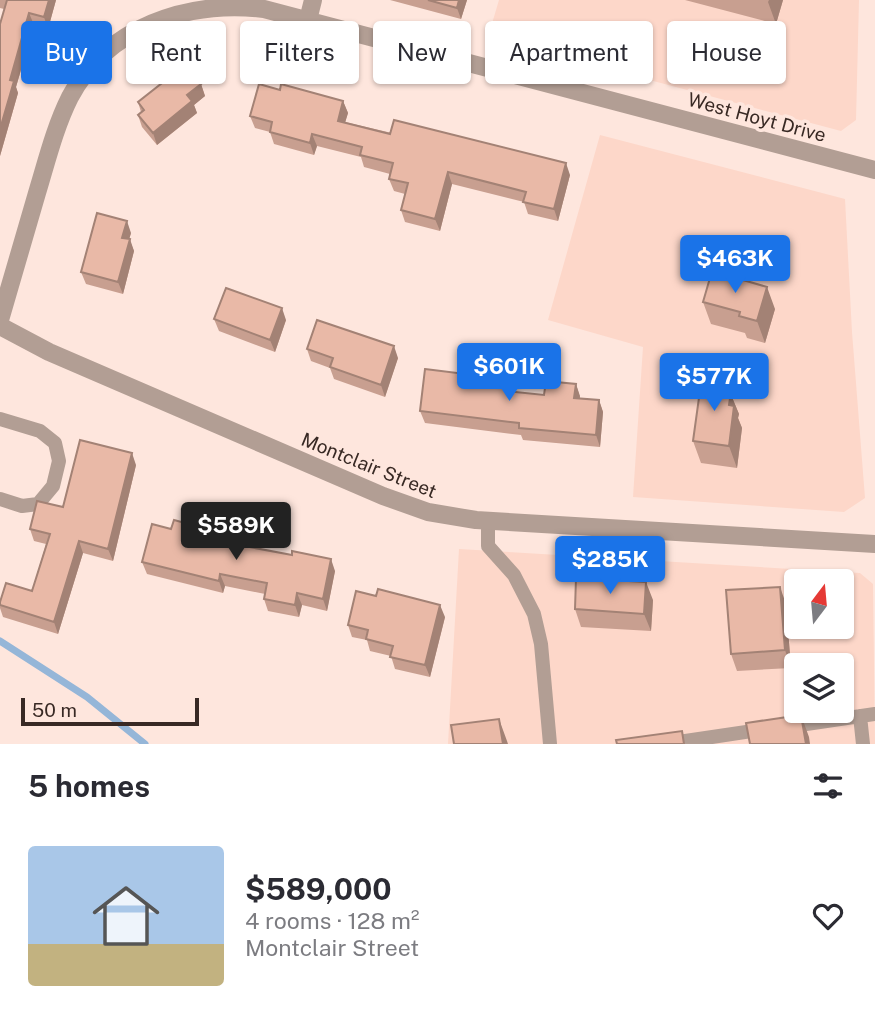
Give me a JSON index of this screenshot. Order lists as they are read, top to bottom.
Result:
{
  "streets": {
    "street": ["West Hoyt Drive", "Montclair Street"]
  },
  "scale_bar": "50 m",
  "north": "top",
  "page": {
    "chip": [
      "Buy",
      "Rent",
      "Filters",
      "New",
      "Apartment",
      "House"
    ],
    "price": [
      "$463K",
      "$601K",
      "$577K",
      "$589K",
      "$285K"
    ],
    "scale": "50 m",
    "heading": "5 homes",
    "list": [
      {
        "name": "$589,000",
        "note": "4 rooms · 128 m² · Montclair Street"
      }
    ]
  }
}
